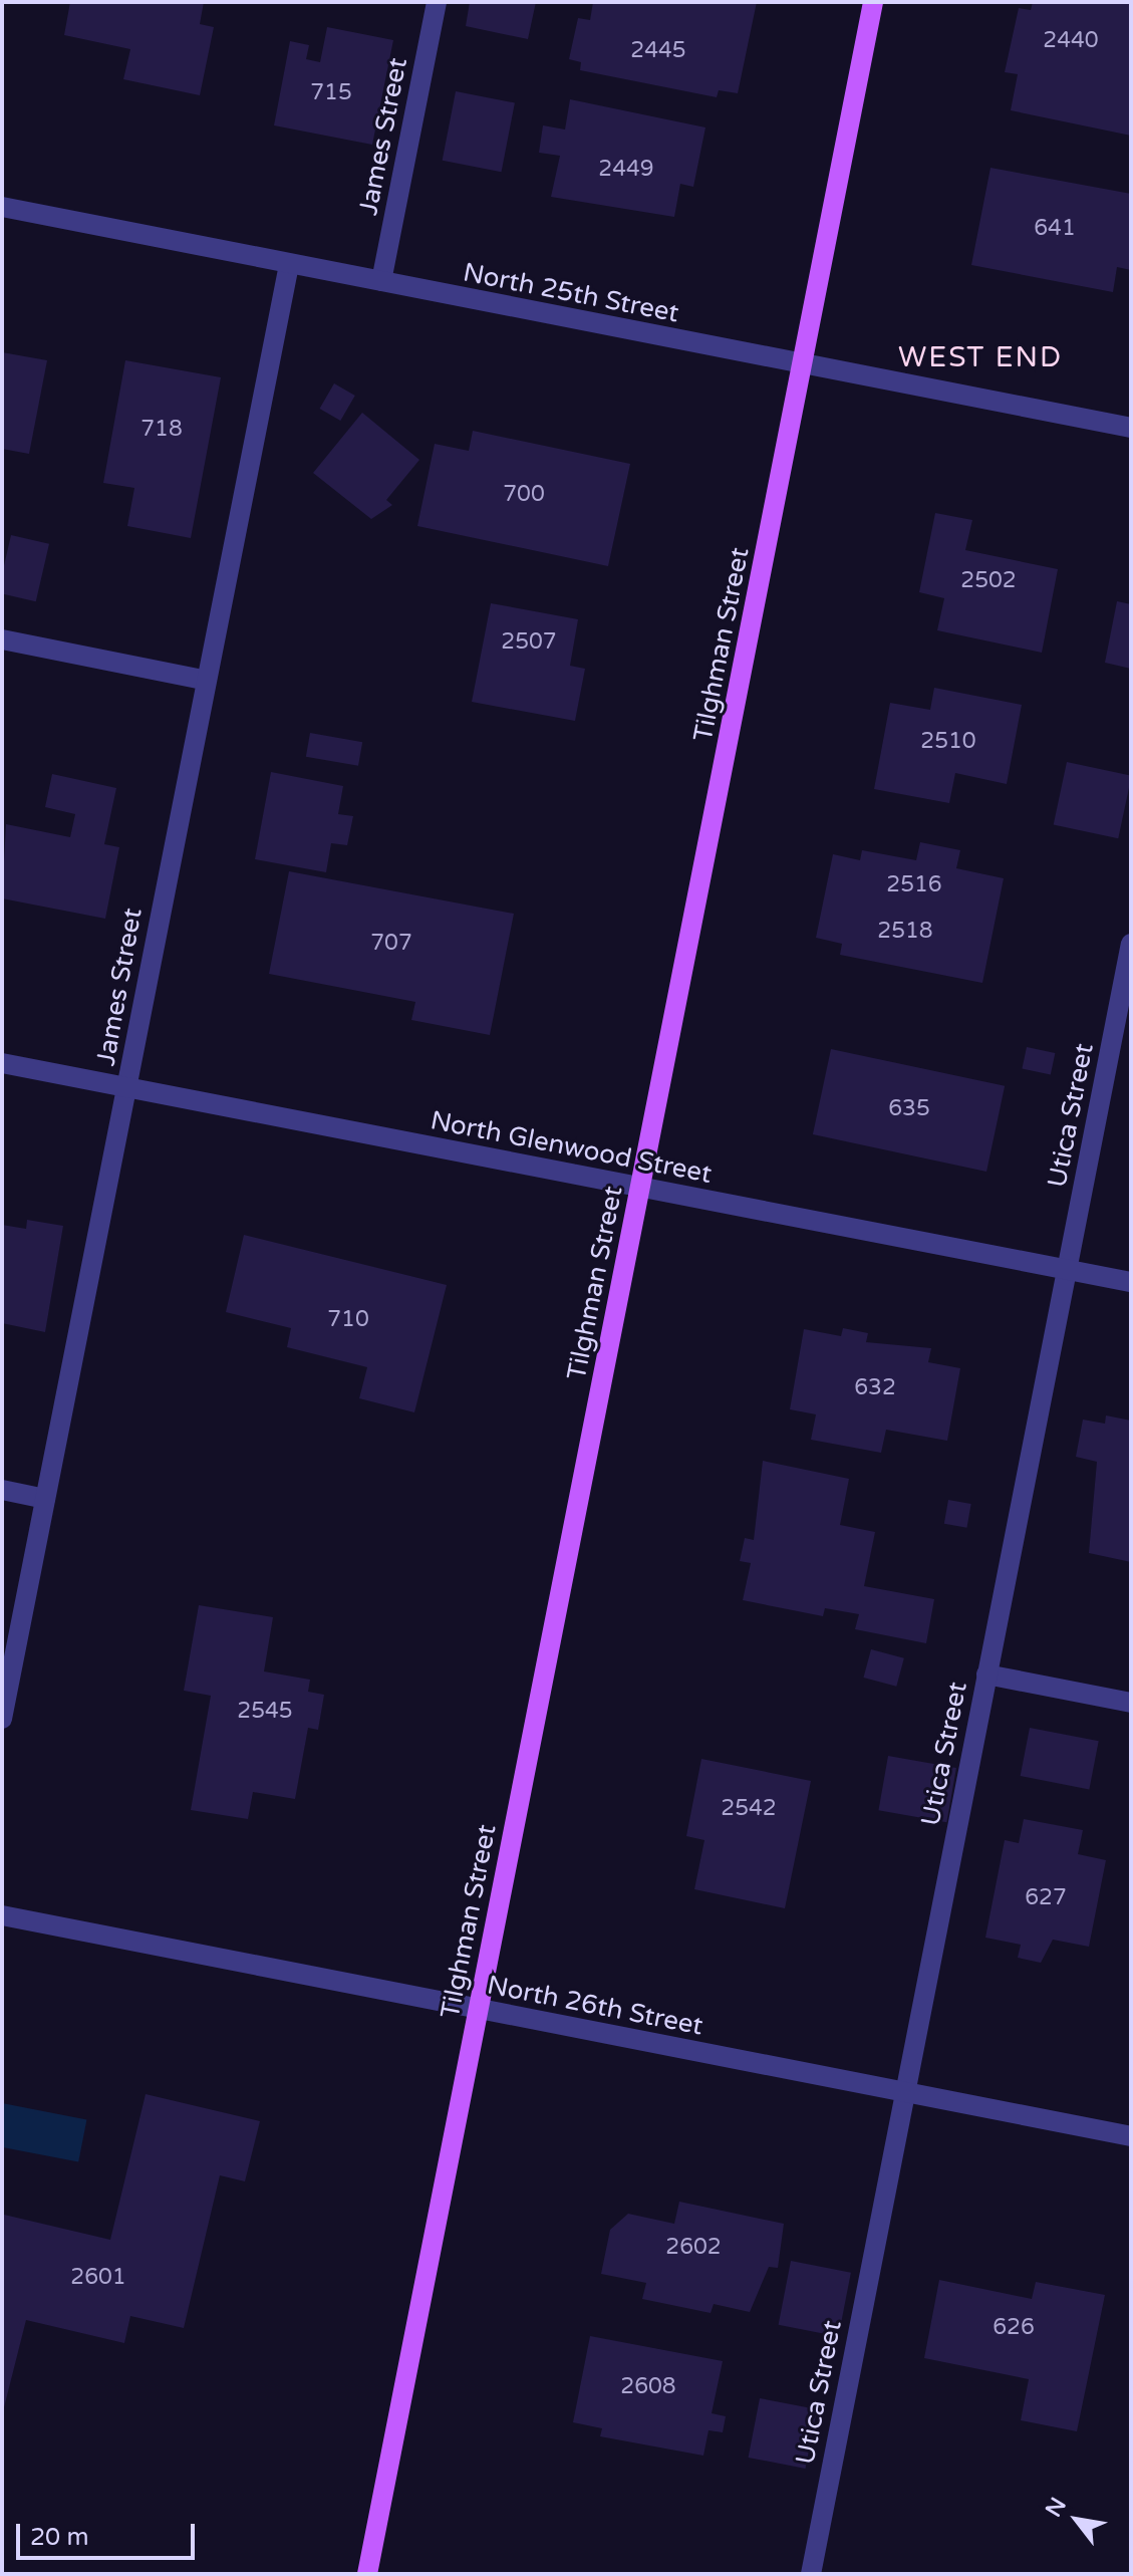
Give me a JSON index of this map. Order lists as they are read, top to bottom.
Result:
{
  "streets": {
    "main road": ["Tilghman Street"],
    "street": [
      "James Street",
      "North 25th Street",
      "Utica Street",
      "North Glenwood Street",
      "North 26th Street"
    ]
  },
  "crossings": [
    ["James Street", "North 25th Street"],
    ["James Street", "North Glenwood Street"],
    ["North 25th Street", "Tilghman Street"],
    ["Tilghman Street", "North Glenwood Street"],
    ["Tilghman Street", "North 26th Street"],
    ["Utica Street", "North Glenwood Street"],
    ["Utica Street", "North 26th Street"]
  ],
  "districts": ["WEST END"],
  "house_numbers": [
    "2440",
    "2445",
    "715",
    "2449",
    "641",
    "718",
    "700",
    "2502",
    "2507",
    "2510",
    "2516",
    "2518",
    "707",
    "635",
    "710",
    "632",
    "2545",
    "2542",
    "627",
    "2602",
    "2601",
    "626",
    "2608"
  ],
  "scale_bar": "20 m",
  "north": "top left"
}
